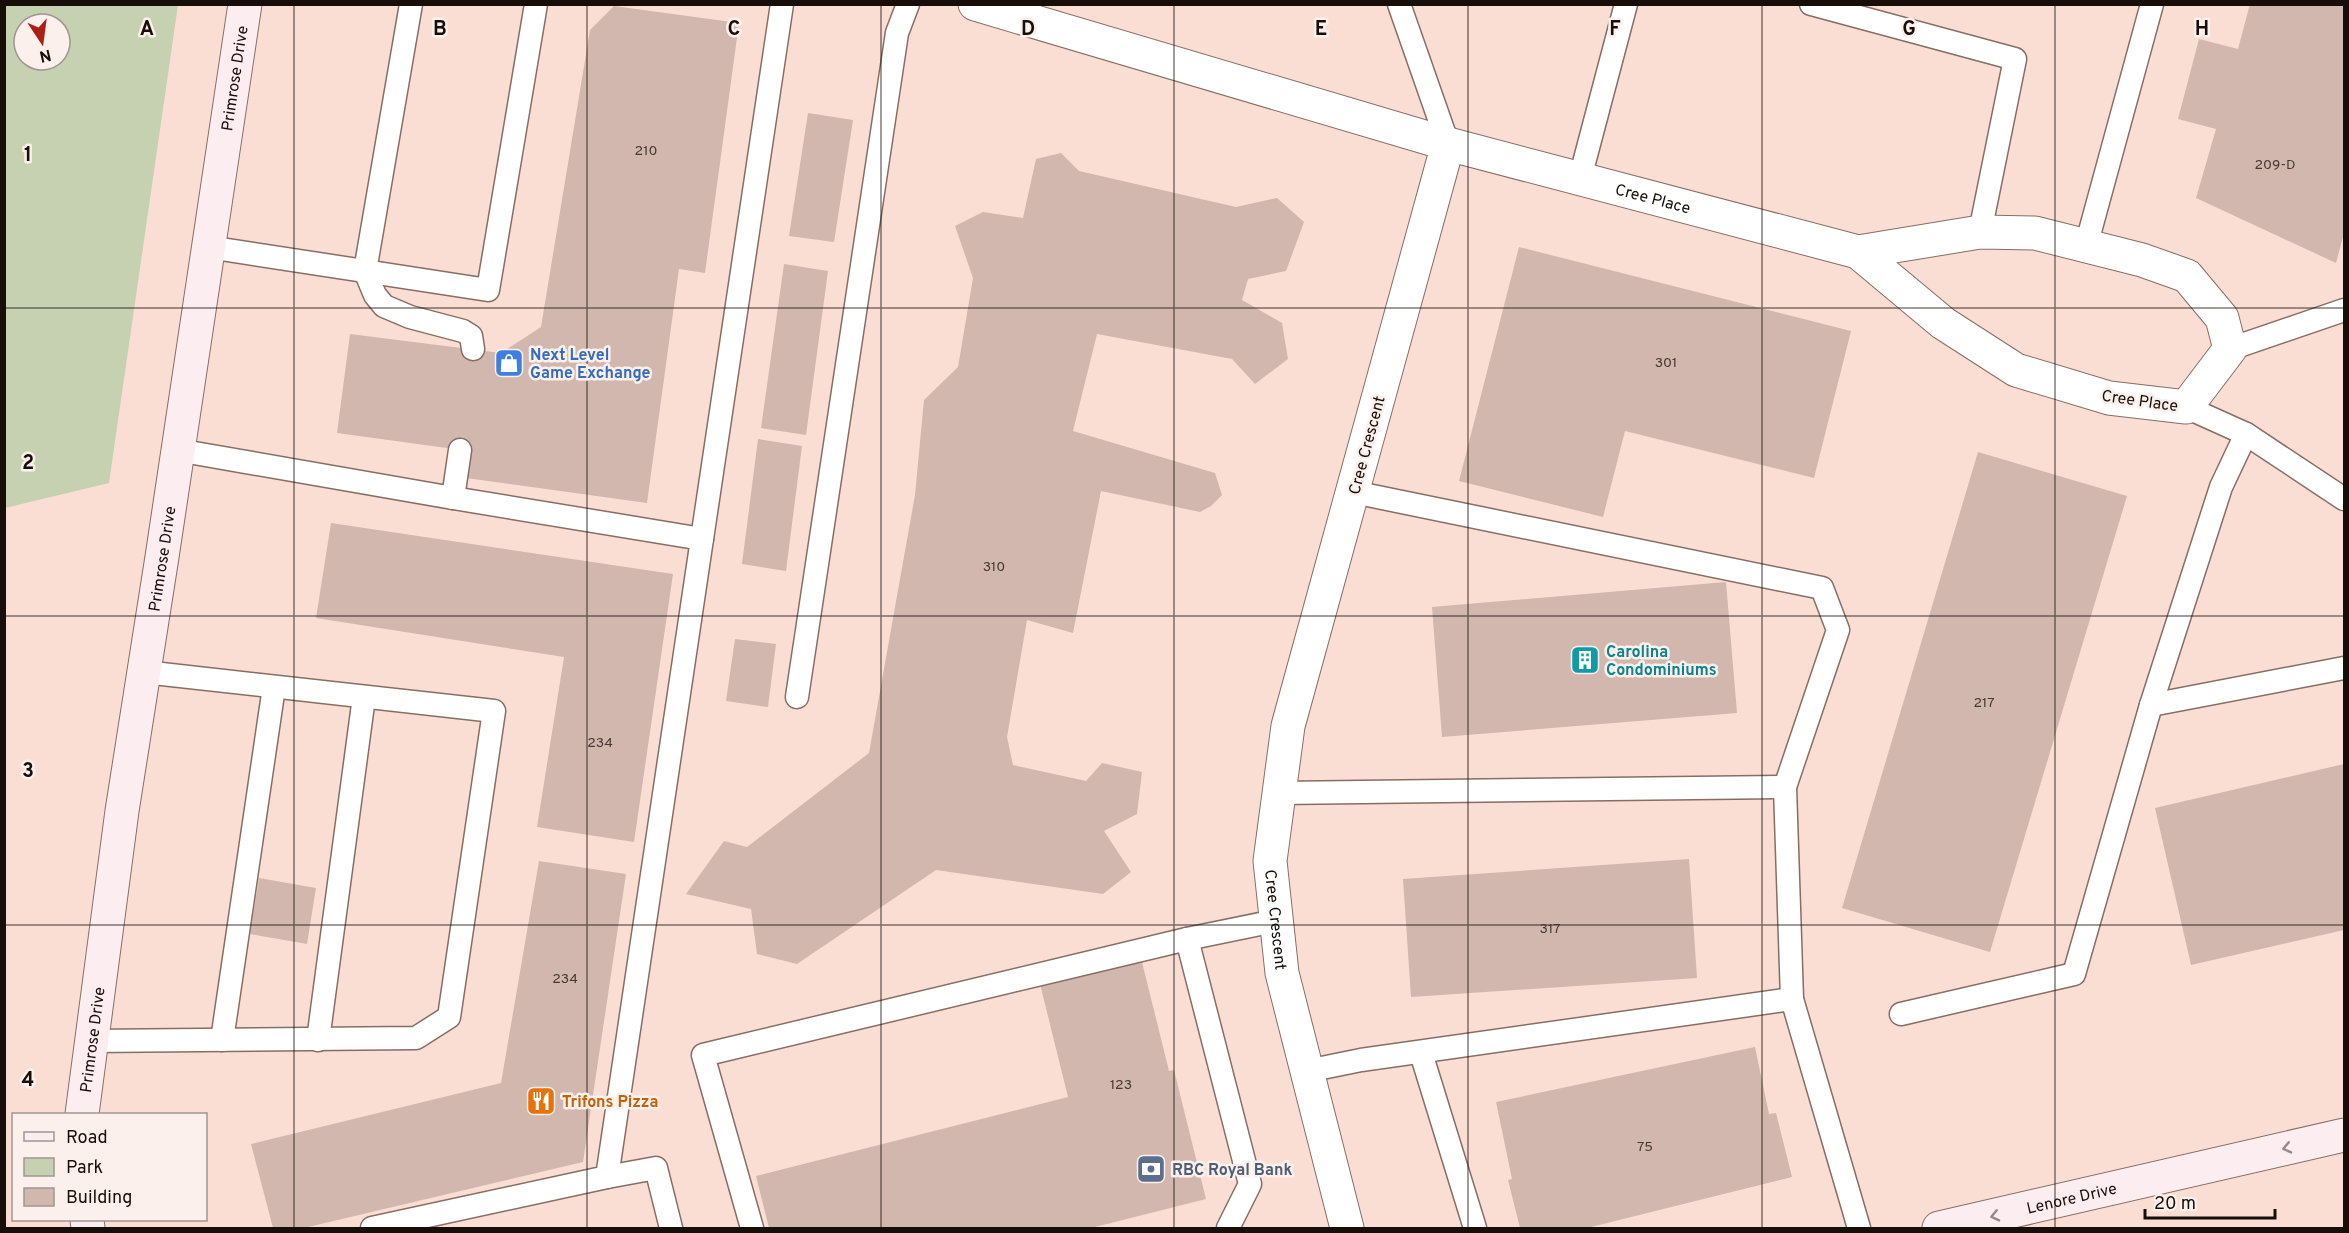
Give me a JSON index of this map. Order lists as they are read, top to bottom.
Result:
{
  "streets": {
    "street": [
      "Primrose Drive",
      "Cree Place",
      "Cree Crescent",
      "Lenore Drive"
    ]
  },
  "crossings": [
    ["Cree Place", "Cree Crescent"]
  ],
  "one_way": ["Lenore Drive"],
  "places": {
    "shop": ["Next Level Game Exchange"],
    "building": ["Carolina Condominiums"],
    "restaurant": ["Trifons Pizza"],
    "bank": ["RBC Royal Bank"]
  },
  "house_numbers": [
    "210",
    "209-D",
    "301",
    "310",
    "217",
    "234",
    "317",
    "234",
    "123",
    "75"
  ],
  "legend": ["Road", "Park", "Building"],
  "scale_bar": "20 m",
  "north": "bottom",
  "grid": {
    "columns": [
      "A",
      "B",
      "C",
      "D",
      "E",
      "F",
      "G",
      "H"
    ],
    "rows": [
      "1",
      "2",
      "3",
      "4"
    ]
  }
}
